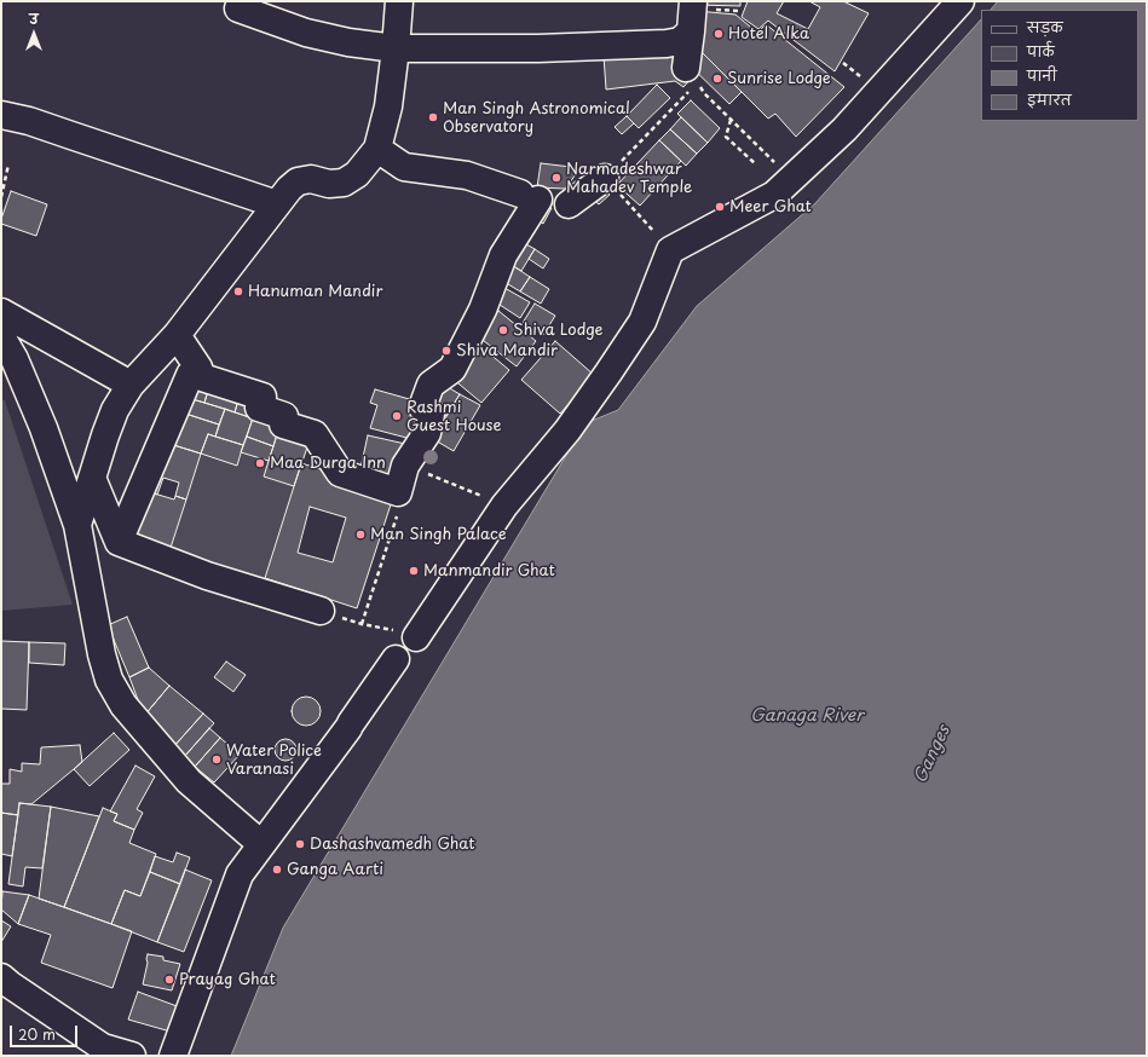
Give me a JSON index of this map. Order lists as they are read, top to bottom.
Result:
{
  "water": ["Ganaga River", "Ganges"],
  "places": [
    "Hotel Alka",
    "Sunrise Lodge",
    "Man Singh Astronomical Observatory",
    "Narmadeshwar Mahadev Temple",
    "Meer Ghat",
    "Hanuman Mandir",
    "Shiva Lodge",
    "Shiva Mandir",
    "Rashmi Guest House",
    "Maa Durga Inn",
    "Man Singh Palace",
    "Manmandir Ghat",
    "Water Police Varanasi",
    "Dashashvamedh Ghat",
    "Ganga Aarti",
    "Prayag Ghat"
  ],
  "legend": [
    "सड़क",
    "पार्क",
    "पानी",
    "इमारत"
  ],
  "scale_bar": "20 m",
  "north": "top"
}
